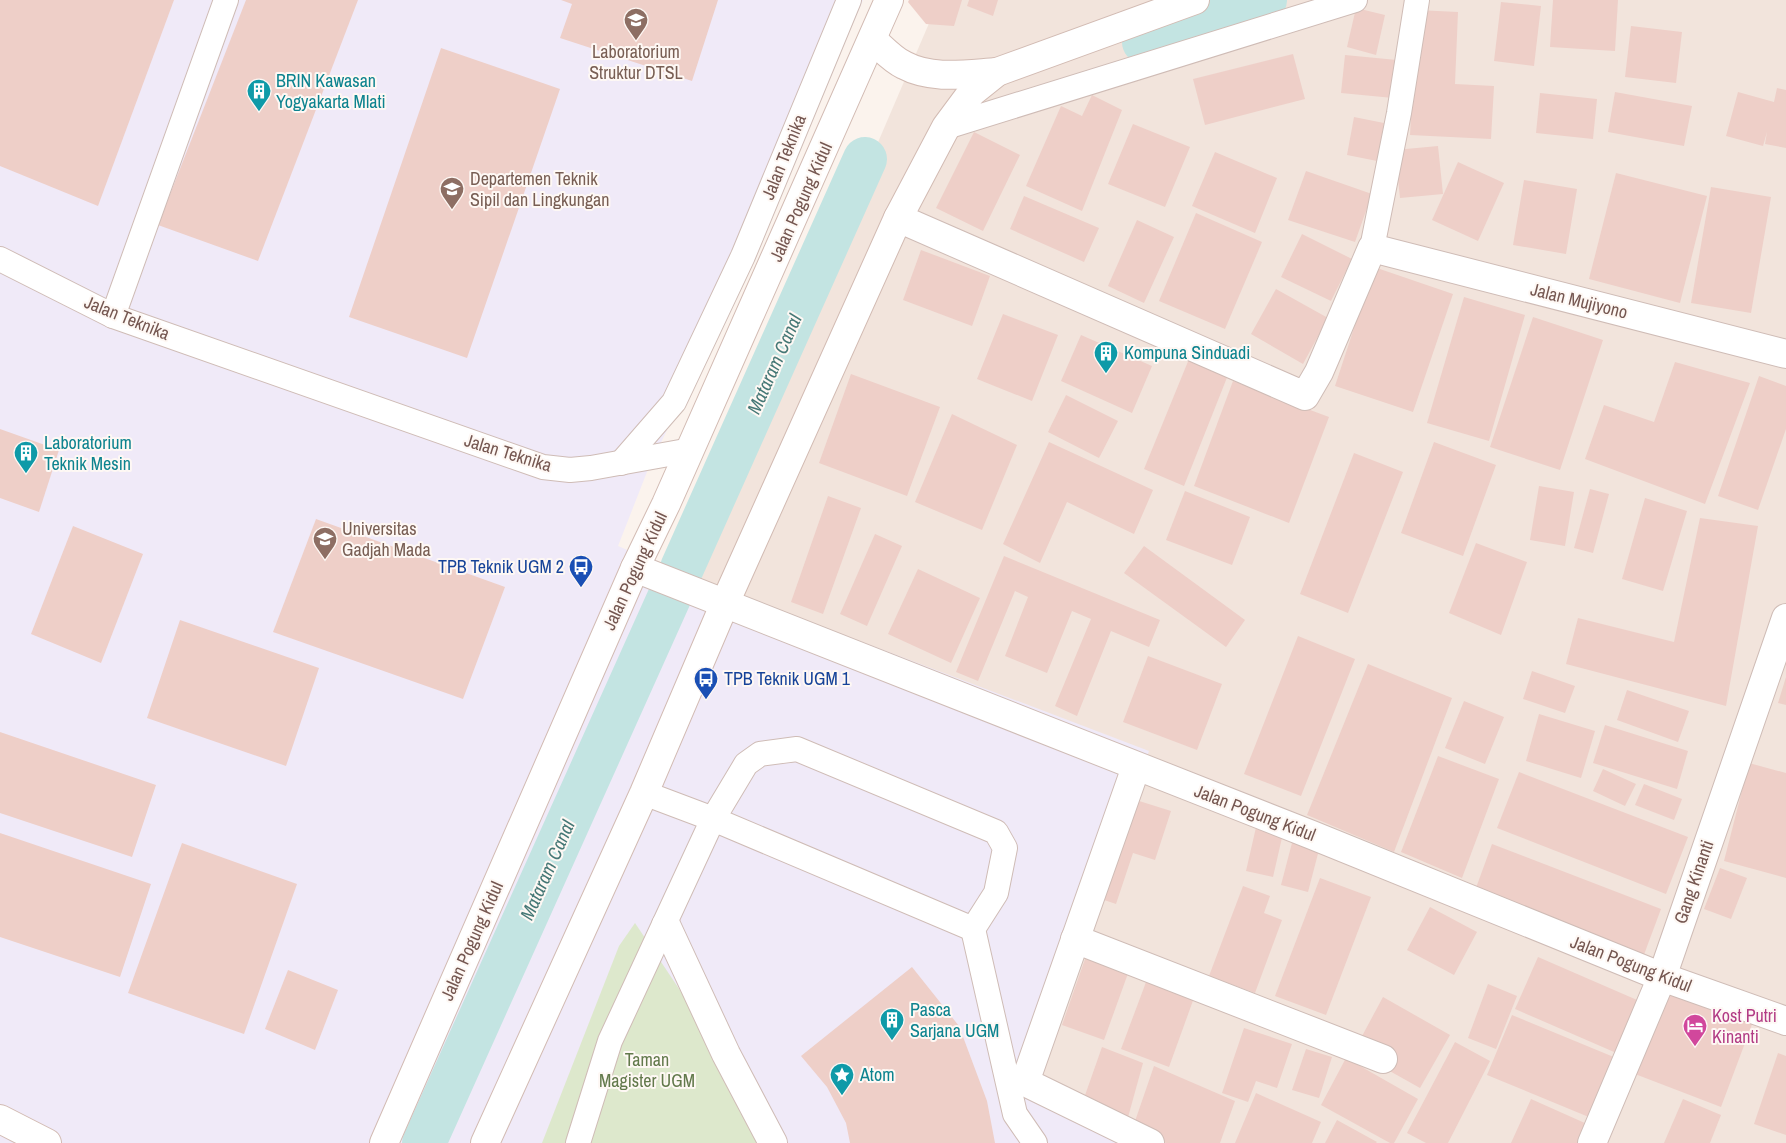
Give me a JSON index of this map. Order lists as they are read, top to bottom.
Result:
{
  "streets": {
    "street": ["Jalan Pogung Kidul", "Jalan Mujiyono", "Gang Kinanti"],
    "lane": ["Jalan Teknika"]
  },
  "crossings": [
    ["Jalan Pogung Kidul", "Gang Kinanti"]
  ],
  "water": ["Mataram Canal"],
  "parks": ["Taman Magister UGM"],
  "places": {
    "school or university": ["Laboratorium Struktur DTSL", "Departemen Teknik Sipil dan Lingkungan", "Universitas Gadjah Mada"],
    "building": [
      "BRIN Kawasan Yogyakarta Mlati",
      "Kompuna Sinduadi",
      "Laboratorium Teknik Mesin",
      "Pasca Sarjana UGM"
    ],
    "bus stop": ["TPB Teknik UGM 2", "TPB Teknik UGM 1"],
    "hotel": ["Kost Putri Kinanti"],
    "place": ["Atom"]
  }
}
